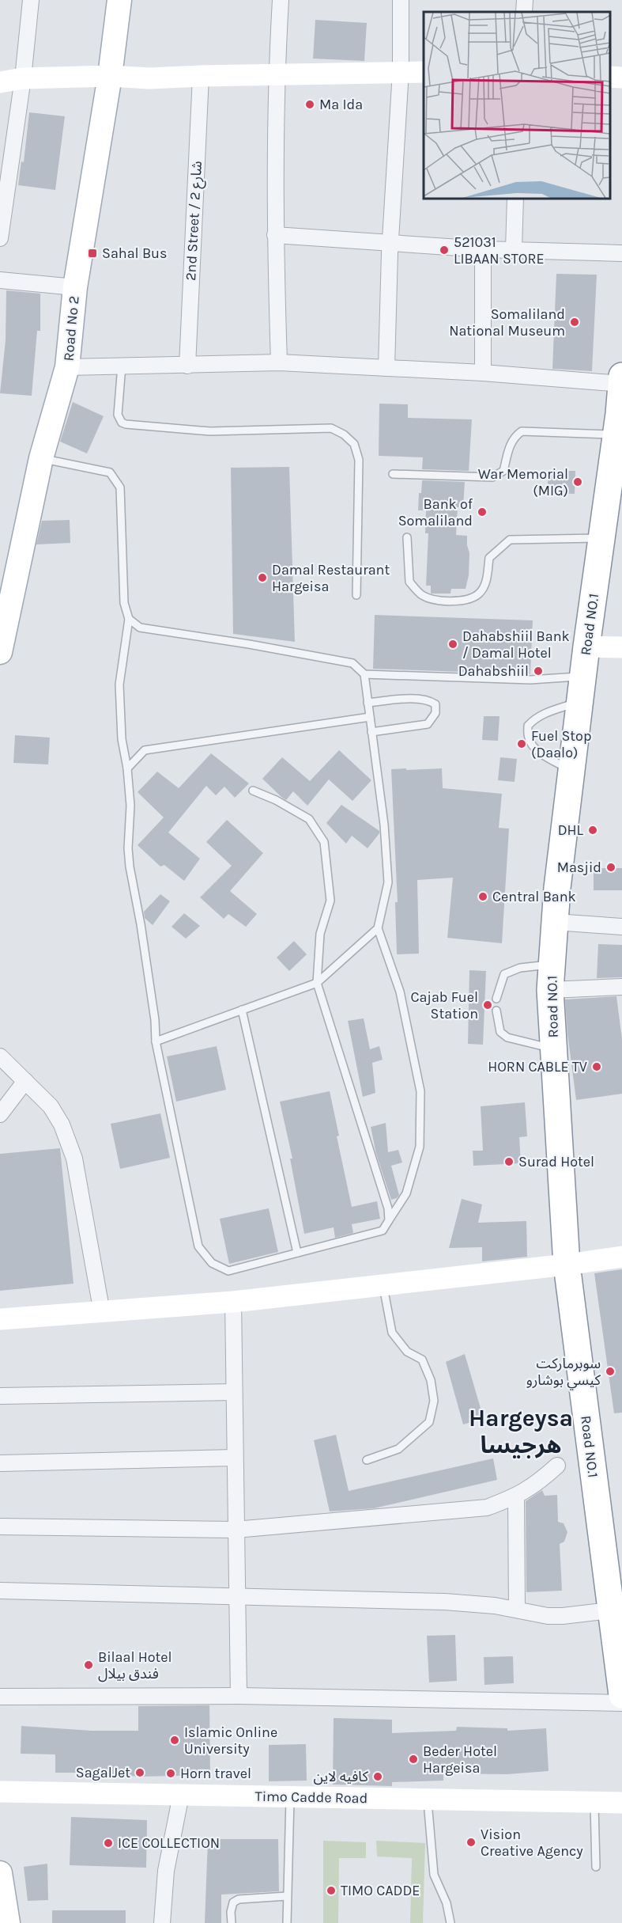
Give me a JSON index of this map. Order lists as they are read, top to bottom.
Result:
{
  "streets": {
    "highway": ["Road NO.1"],
    "main road": ["Road No 2", "Timo Cadde Road"],
    "street": ["2nd Street / شارع 2"]
  },
  "districts": ["Hargeysa هرجيسا"],
  "places": {
    "other": [
      "Ma Ida",
      "521031 LIBAAN STORE",
      "Somaliland National Museum",
      "War Memorial (MIG)",
      "Bank of Somaliland",
      "Damal Restaurant Hargeisa",
      "Dahabshiil Bank / Damal Hotel",
      "Dahabshiil",
      "Fuel Stop (Daalo)",
      "DHL",
      "Masjid",
      "Central Bank",
      "Cajab Fuel Station",
      "HORN CABLE TV",
      "Surad Hotel",
      "سوبرماركت كيسي بوشارو",
      "Bilaal Hotel فندق بيلال",
      "Islamic Online University",
      "Beder Hotel Hargeisa",
      "SagalJet",
      "Horn travel",
      "كافيه لاين",
      "Vision Creative Agency",
      "ICE COLLECTION",
      "TIMO CADDE"
    ],
    "transit": ["Sahal Bus"]
  }
}
